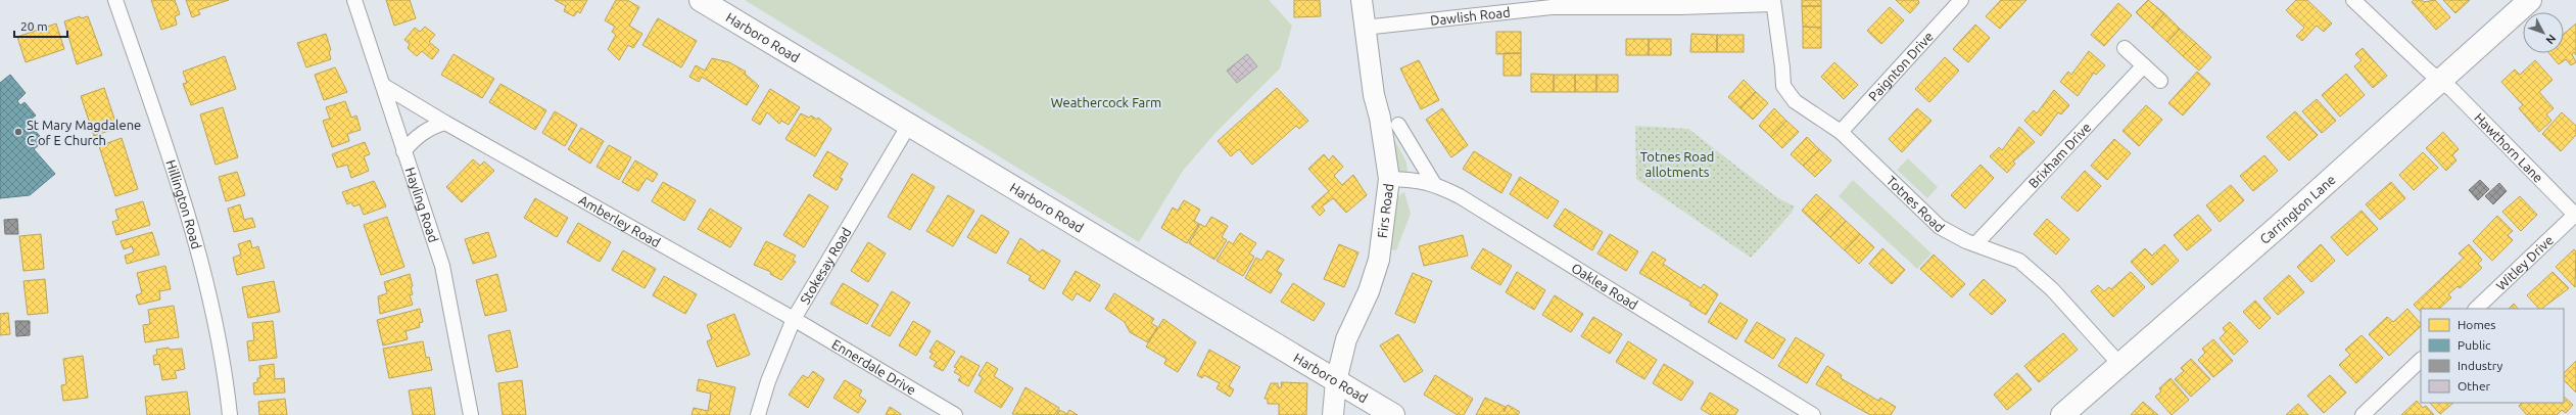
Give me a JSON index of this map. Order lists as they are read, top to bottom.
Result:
{
  "streets": {
    "main road": ["Harboro Road", "Carrington Lane"],
    "street": [
      "Dawlish Road",
      "Paignton Drive",
      "Hawthorn Lane",
      "Brixham Drive",
      "Totnes Road",
      "Hillington Road",
      "Hayling Road",
      "Firs Road",
      "Amberley Road",
      "Witley Drive",
      "Stokesay Road",
      "Oaklea Road",
      "Ennerdale Drive"
    ]
  },
  "crossings": [
    ["Dawlish Road", "Totnes Road"],
    ["Dawlish Road", "Firs Road"],
    ["Harboro Road", "Firs Road"],
    ["Harboro Road", "Stokesay Road"],
    ["Paignton Drive", "Totnes Road"],
    ["Hawthorn Lane", "Carrington Lane"],
    ["Hawthorn Lane", "Witley Drive"],
    ["Brixham Drive", "Totnes Road"],
    ["Totnes Road", "Carrington Lane"],
    ["Hayling Road", "Amberley Road"],
    ["Firs Road", "Oaklea Road"],
    ["Amberley Road", "Stokesay Road"],
    ["Amberley Road", "Ennerdale Drive"],
    ["Stokesay Road", "Ennerdale Drive"]
  ],
  "parks": ["Weathercock Farm", "Totnes Road allotments"],
  "places": ["St Mary Magdalene C of E Church"],
  "legend": [
    "Homes",
    "Public",
    "Industry",
    "Other"
  ],
  "scale_bar": "20 m",
  "north": "bottom right"
}
